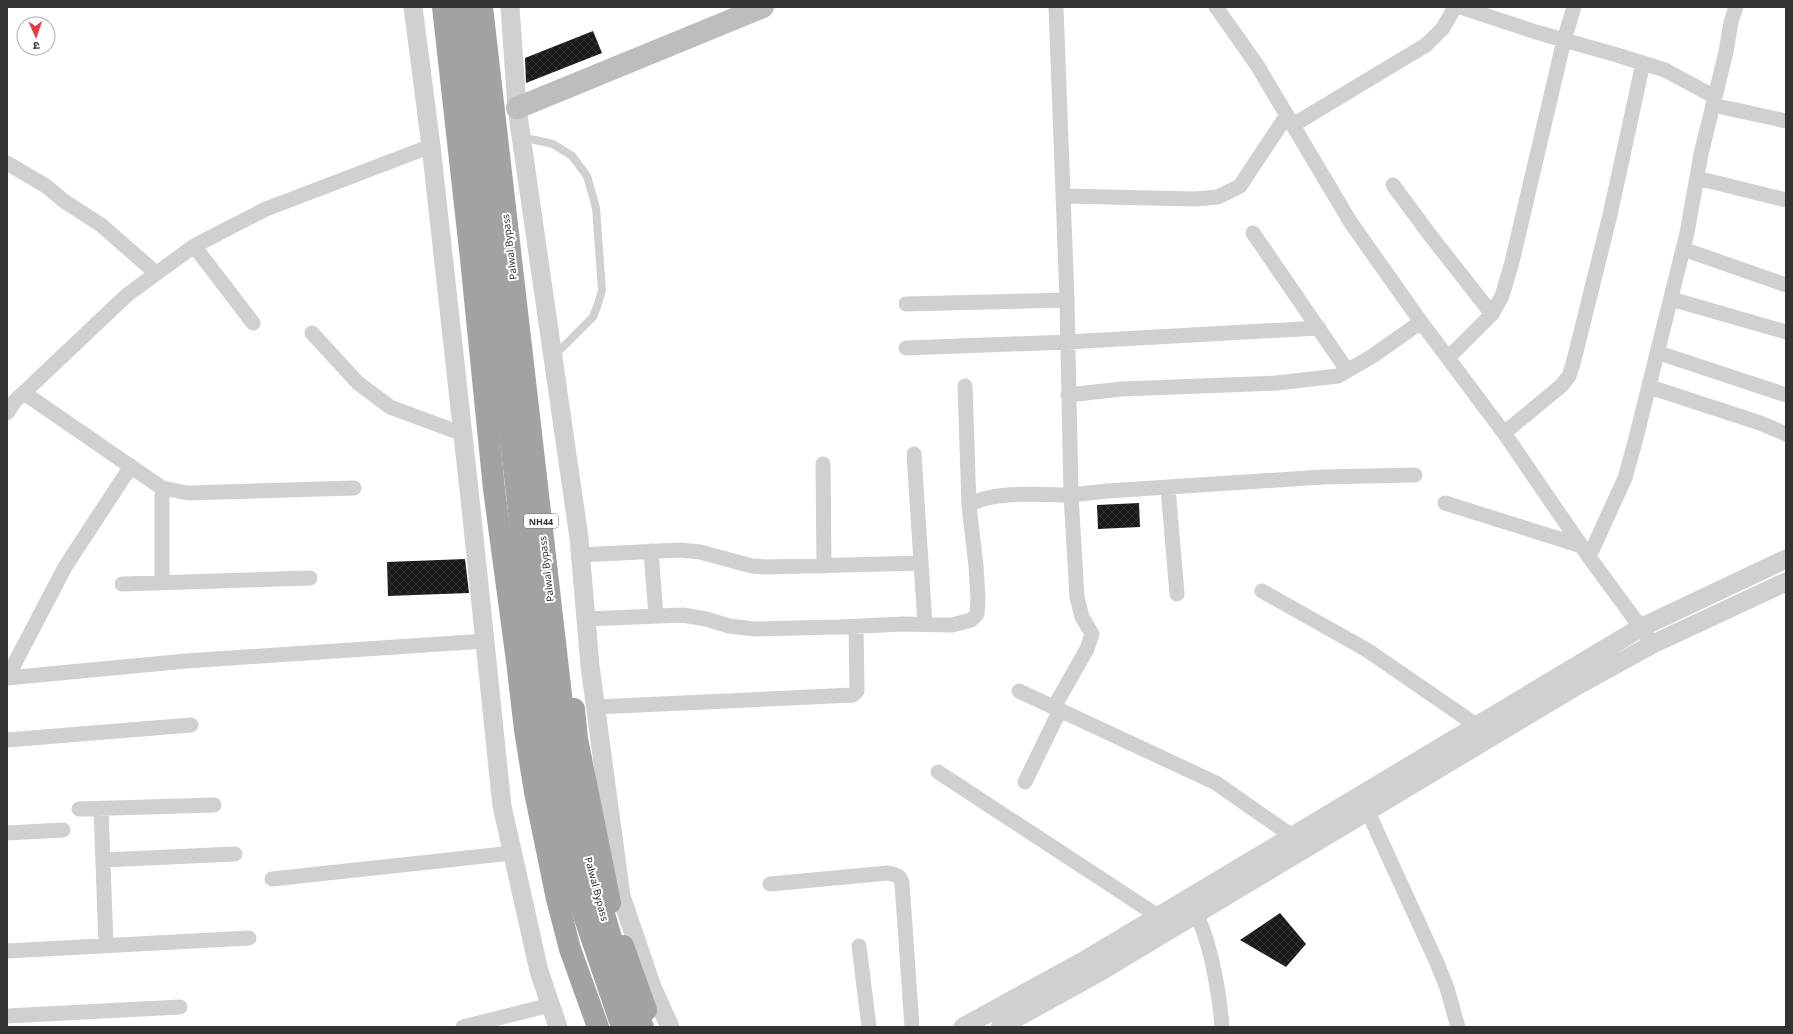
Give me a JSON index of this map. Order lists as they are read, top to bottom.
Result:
{
  "streets": {
    "highway": ["Palwal Bypass", "NH44"]
  },
  "north": "bottom"
}
